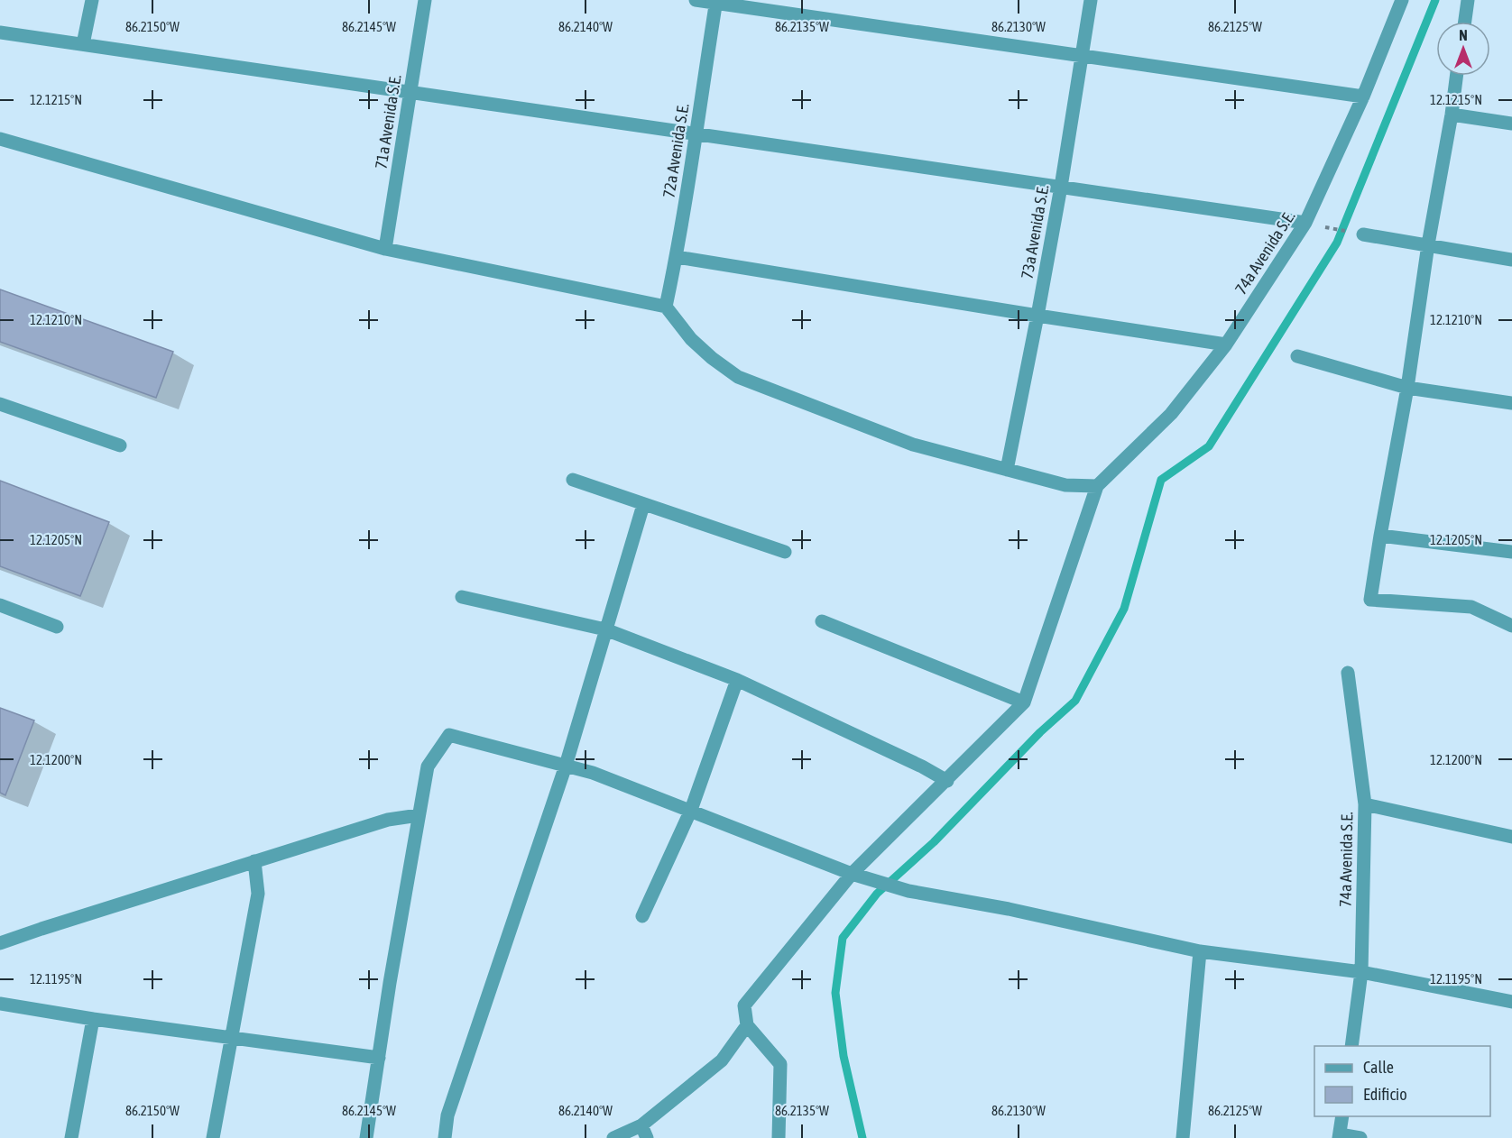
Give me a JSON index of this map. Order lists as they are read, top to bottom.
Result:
{
  "streets": {
    "street": [
      "71a Avenida S.E.",
      "72a Avenida S.E.",
      "73a Avenida S.E.",
      "74a Avenida S.E."
    ]
  },
  "legend": ["Calle", "Edificio"],
  "north": "top",
  "coordinates": [
    "86.2150°W",
    "86.2145°W",
    "86.2140°W",
    "86.2135°W",
    "86.2130°W",
    "86.2125°W",
    "12.1215°N",
    "12.1210°N",
    "12.1205°N",
    "12.1200°N",
    "12.1195°N"
  ]
}
